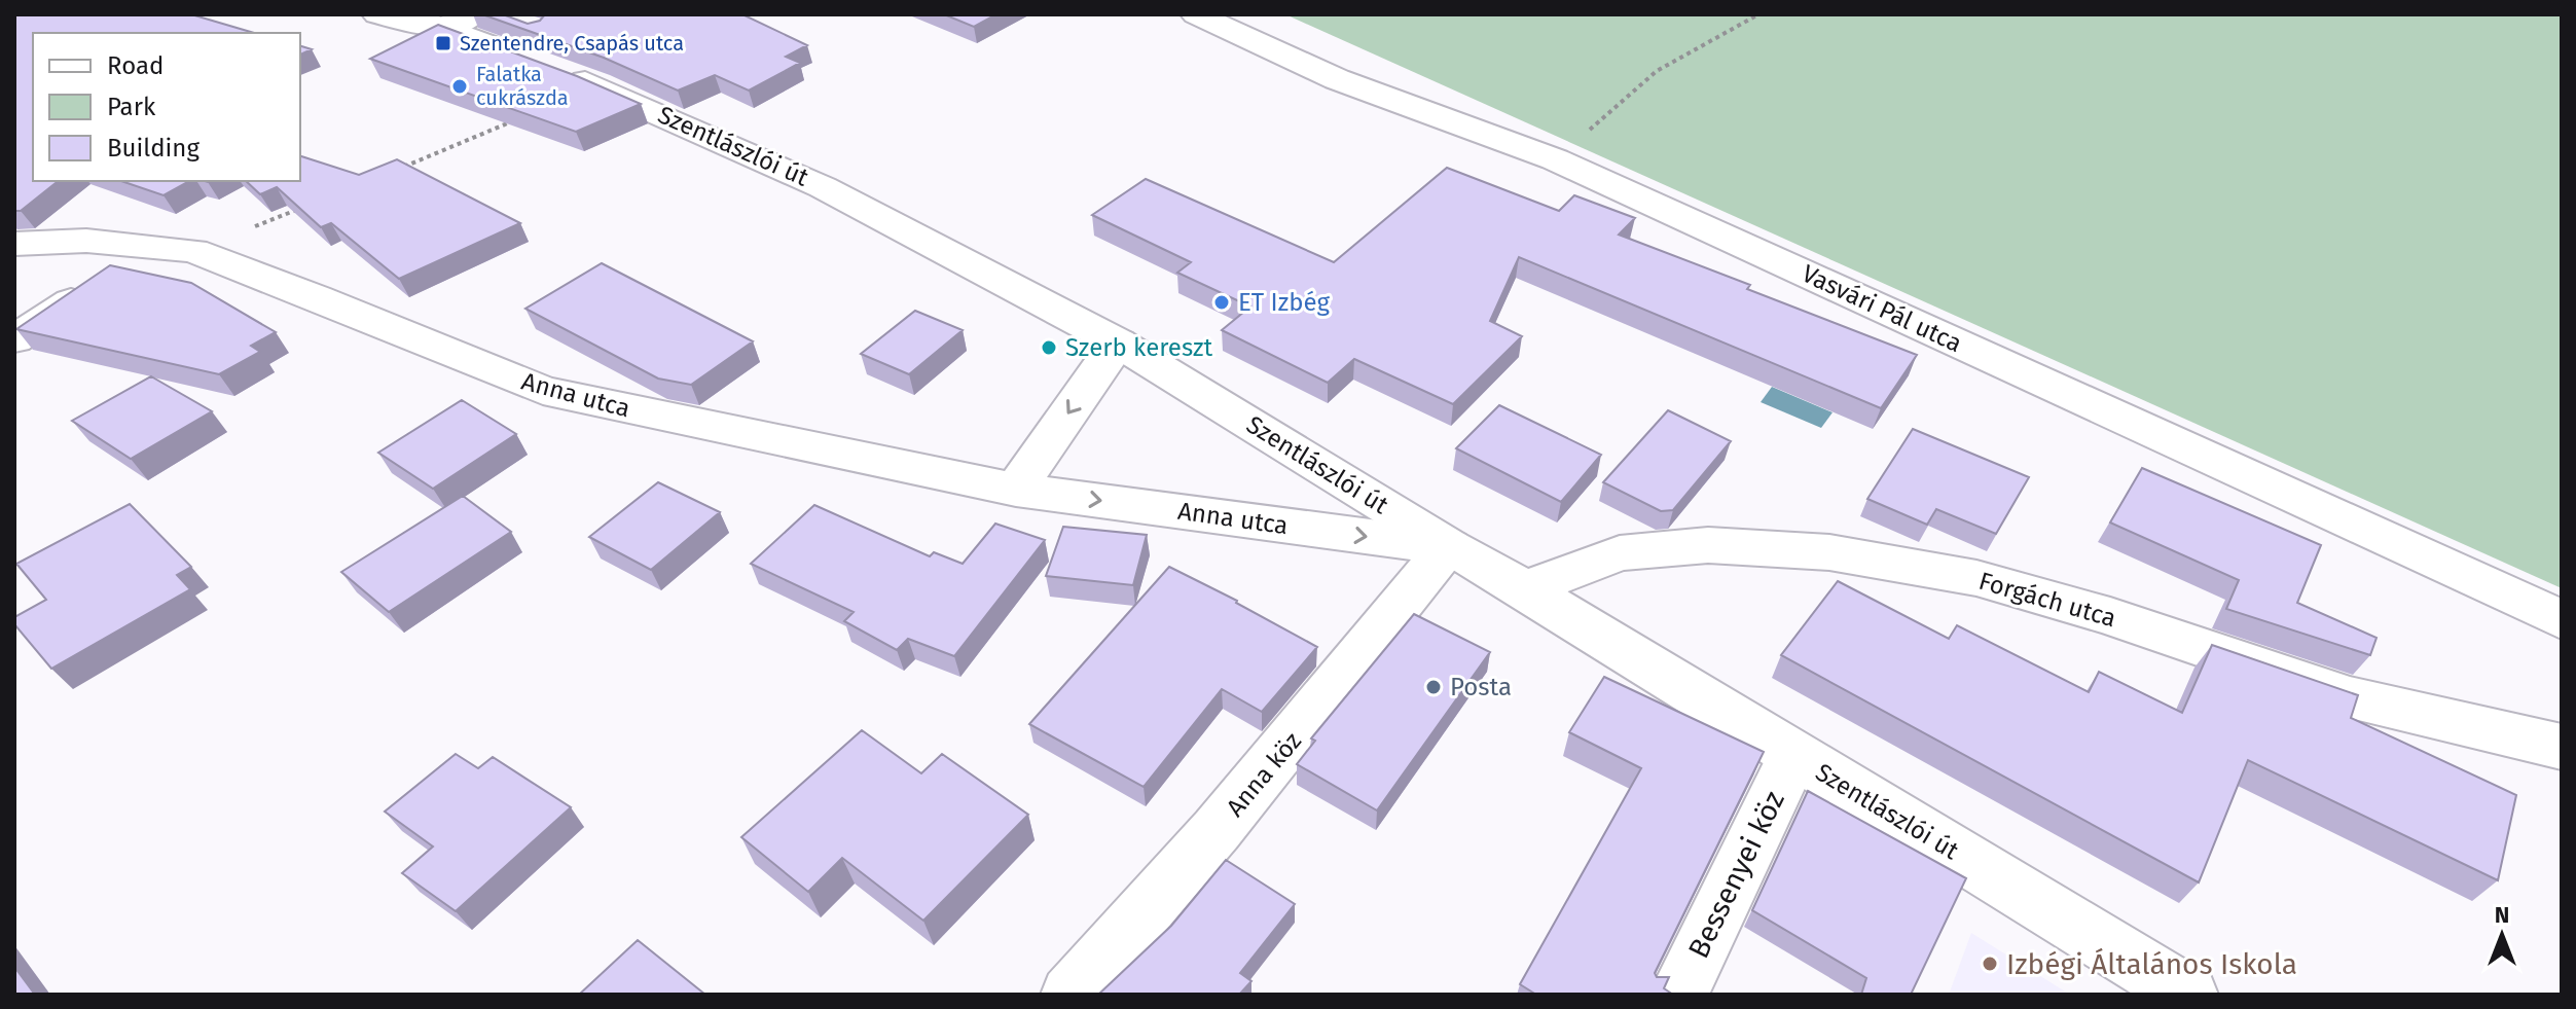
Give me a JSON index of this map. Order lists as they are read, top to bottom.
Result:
{
  "streets": {
    "street": [
      "Szentlászlói út",
      "Vasvári Pál utca",
      "Anna utca",
      "Forgách utca",
      "Anna köz",
      "Bessenyei köz"
    ]
  },
  "crossings": [
    ["Szentlászlói út", "Anna utca"],
    ["Szentlászlói út", "Forgách utca"],
    ["Szentlászlói út", "Anna köz"],
    ["Szentlászlói út", "Bessenyei köz"],
    ["Anna utca", "Anna köz"]
  ],
  "places": {
    "transit": ["Szentendre, Csapás utca"],
    "other": [
      "Falatka cukrászda",
      "ET Izbég",
      "Szerb kereszt",
      "Posta",
      "Izbégi Általános Iskola"
    ]
  },
  "legend": ["Road", "Park", "Building"],
  "north": "top"
}
